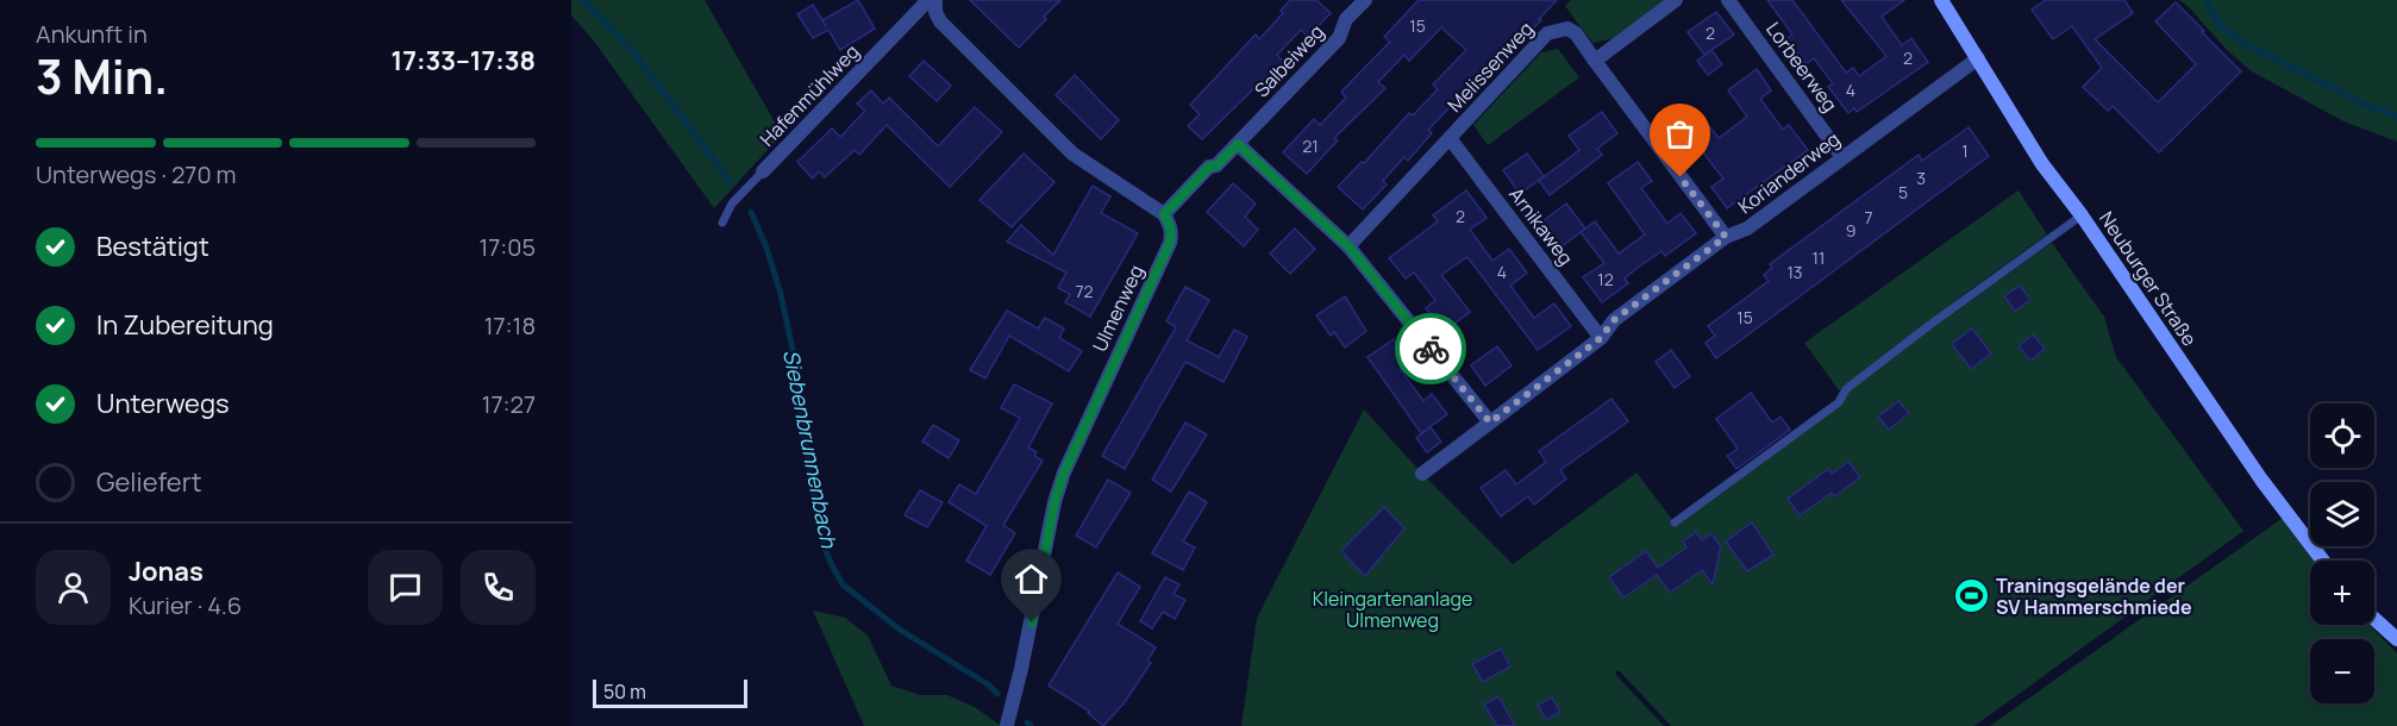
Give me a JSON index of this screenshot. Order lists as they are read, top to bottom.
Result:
{
  "streets": {
    "street": [
      "Salbeiweg",
      "Melissenweg",
      "Lorbeerweg",
      "Hafenmühlweg",
      "Korianderweg",
      "Arnikaweg",
      "Neuburger Straße",
      "Ulmenweg"
    ]
  },
  "crossings": [
    ["Salbeiweg", "Ulmenweg"],
    ["Melissenweg", "Arnikaweg"],
    ["Lorbeerweg", "Korianderweg"],
    ["Korianderweg", "Arnikaweg"],
    ["Korianderweg", "Neuburger Straße"]
  ],
  "water": ["Siebenbrunnenbach"],
  "parks": ["Kleingartenanlage Ulmenweg"],
  "places": {
    "sports": ["Traningsgelände der SV Hammerschmiede"]
  },
  "house_numbers": [
    "15",
    "2",
    "2",
    "4",
    "21",
    "1",
    "3",
    "5",
    "2",
    "7",
    "9",
    "11",
    "4",
    "13",
    "12",
    "72",
    "15"
  ],
  "scale_bar": "50 m",
  "page": {
    "heading": ["3 Min.", "Ankunft in", "17:33–17:38"],
    "panel": ["Jonas", "Kurier · 4.6"],
    "bar": "Unterwegs · 270 m",
    "list": [
      ["Bestätigt", "17:05"],
      ["In Zubereitung", "17:18"],
      ["Unterwegs", "17:27"],
      "Geliefert"
    ],
    "map_buttons": ["+", "−"],
    "scale": "50 m"
  }
}
